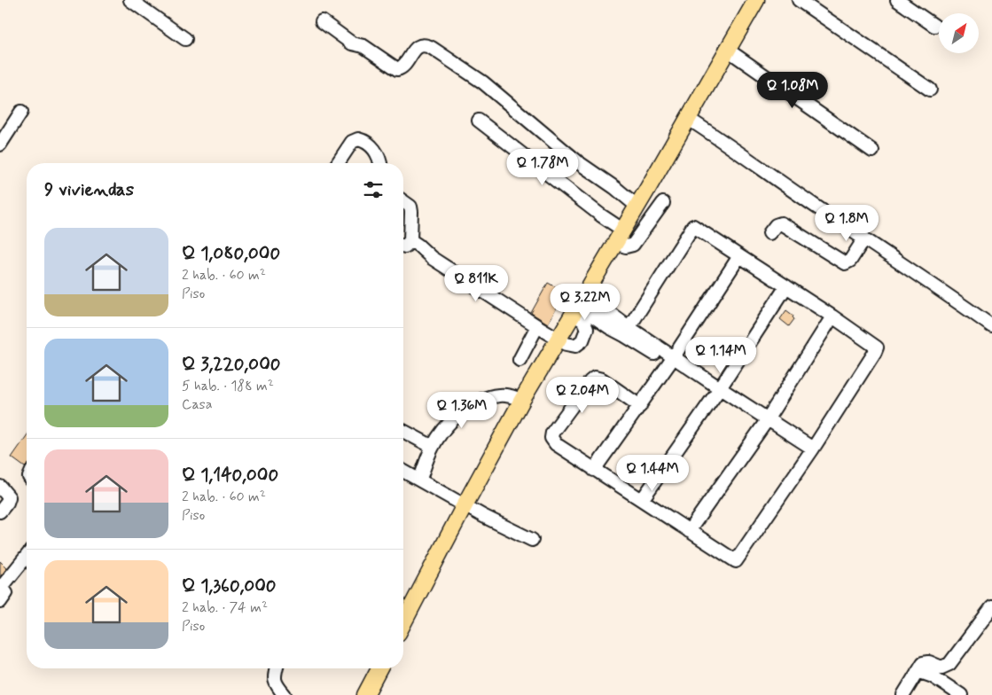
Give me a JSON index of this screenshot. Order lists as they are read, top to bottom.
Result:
{
  "north": "top right",
  "page": {
    "price": [
      "Q 1.08M",
      "Q 1.78M",
      "Q 1.8M",
      "Q 811K",
      "Q 3.22M",
      "Q 1.14M",
      "Q 2.04M",
      "Q 1.36M",
      "Q 1.44M"
    ],
    "heading": "9 viviendas",
    "list": [
      {
        "name": "Q 1,080,000",
        "note": "2 hab. · 60 m² · Piso"
      },
      {
        "name": "Q 3,220,000",
        "note": "5 hab. · 188 m² · Casa"
      },
      {
        "name": "Q 1,140,000",
        "note": "2 hab. · 60 m² · Piso"
      },
      {
        "name": "Q 1,360,000",
        "note": "2 hab. · 74 m² · Piso"
      }
    ]
  }
}
